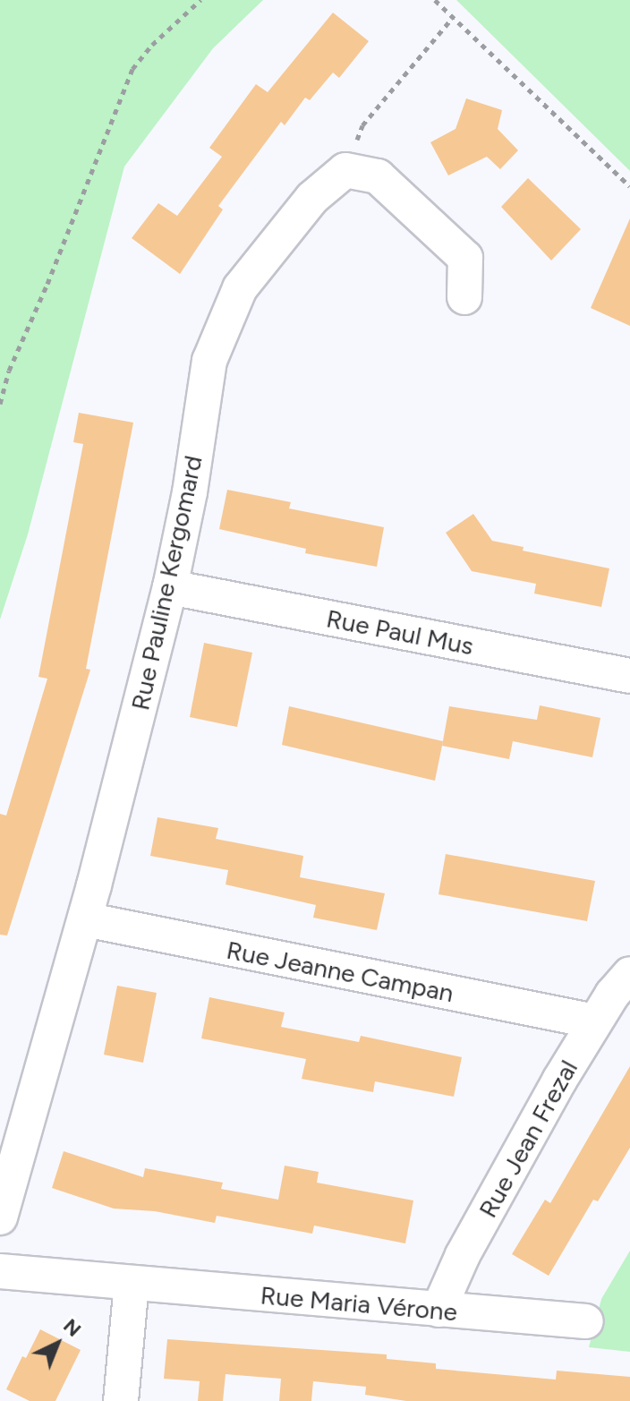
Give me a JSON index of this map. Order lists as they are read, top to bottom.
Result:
{
  "streets": {
    "street": [
      "Rue Pauline Kergomard",
      "Rue Paul Mus",
      "Rue Jeanne Campan",
      "Rue Jean Frezal",
      "Rue Maria Vérone"
    ]
  },
  "crossings": [
    ["Rue Pauline Kergomard", "Rue Paul Mus"],
    ["Rue Pauline Kergomard", "Rue Jeanne Campan"],
    ["Rue Jeanne Campan", "Rue Jean Frezal"],
    ["Rue Jean Frezal", "Rue Maria Vérone"]
  ],
  "north": "top right"
}
